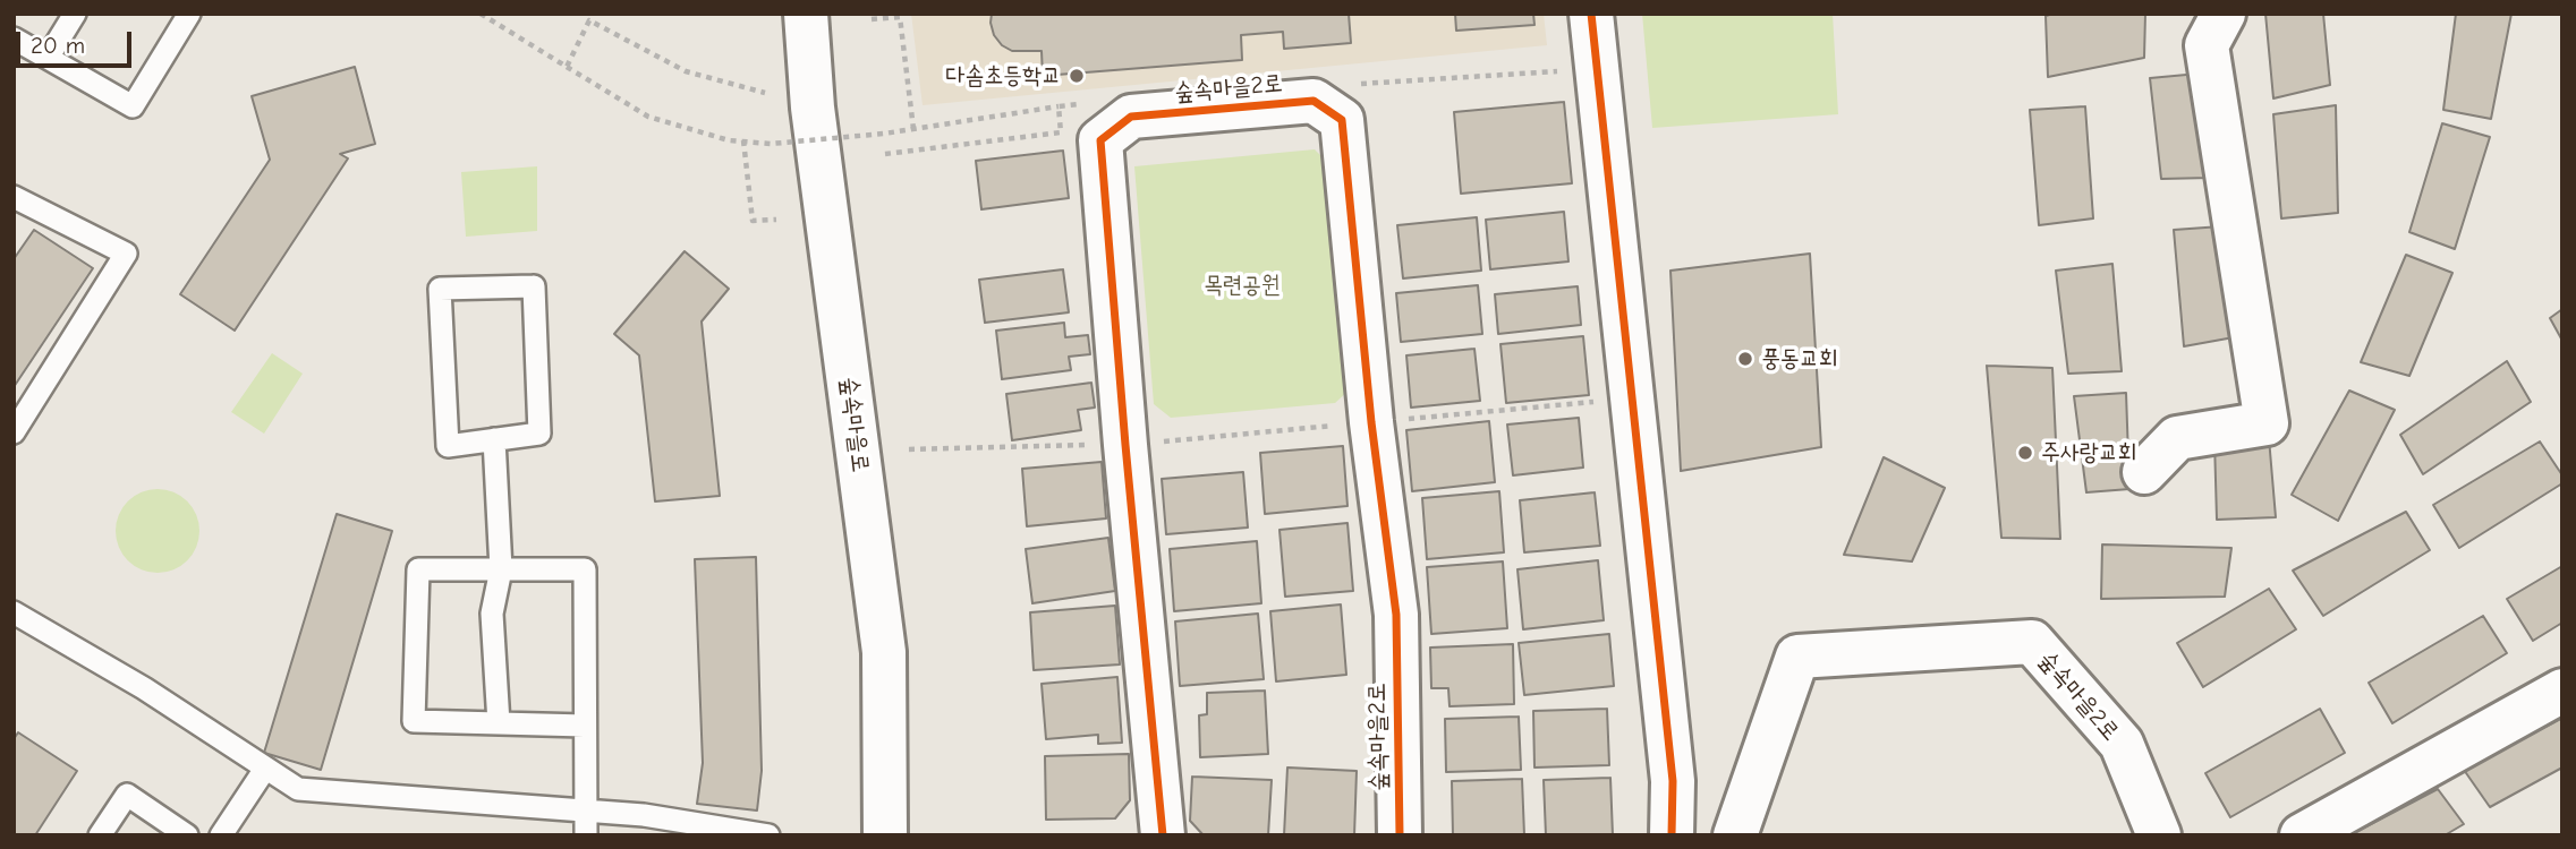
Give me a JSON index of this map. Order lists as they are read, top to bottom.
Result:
{
  "streets": {
    "street": ["숲속마을2로", "숲속마을로"]
  },
  "parks": ["목련공원"],
  "places": ["다솜초등학교", "풍동교회", "주사랑교회"],
  "scale_bar": "20 m"
}
